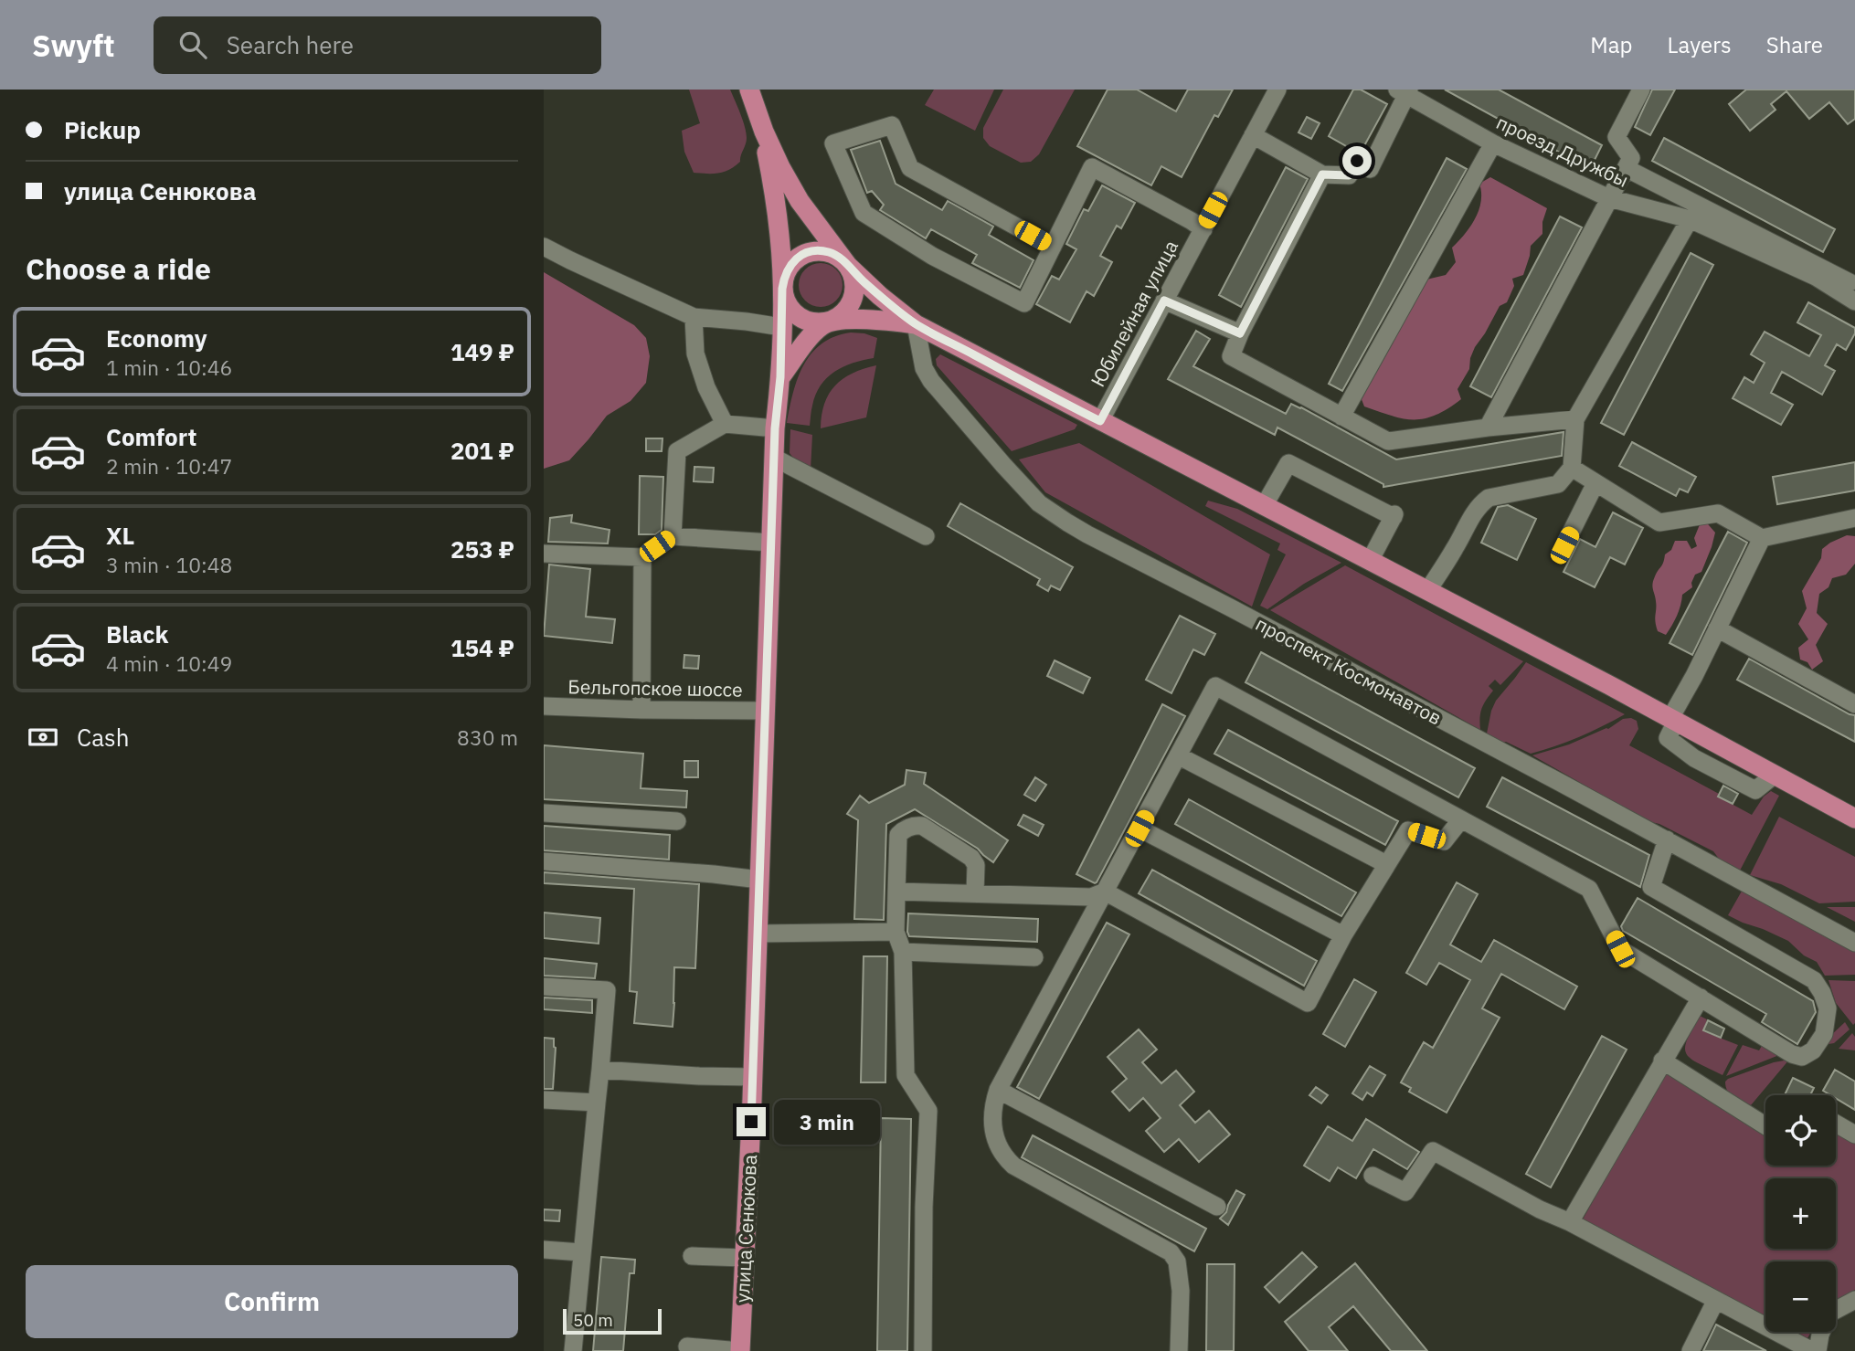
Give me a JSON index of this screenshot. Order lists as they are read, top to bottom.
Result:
{
  "streets": {
    "main road": ["улица Сенюкова"],
    "street": [
      "проезд Дружбы",
      "Юбилейная улица",
      "проспект Космонавтов",
      "Бельгопское шоссе"
    ]
  },
  "crossings": [
    ["Бельгопское шоссе", "улица Сенюкова"]
  ],
  "scale_bar": "50 m",
  "page": {
    "header": "Swyft",
    "search": "Search here",
    "nav": ["Map", "Layers", "Share"],
    "banner": ["Pickup", "улица Сенюкова"],
    "heading": "Choose a ride",
    "list": [
      {
        "name": "Economy",
        "note": "1 min · 10:46",
        "value": "149 ₽"
      },
      {
        "name": "Comfort",
        "note": "2 min · 10:47",
        "value": "201 ₽"
      },
      {
        "name": "XL",
        "note": "3 min · 10:48",
        "value": "253 ₽"
      },
      {
        "name": "Black",
        "note": "4 min · 10:49",
        "value": "154 ₽"
      }
    ],
    "pay": ["Cash", "830 m"],
    "map_buttons": ["+", "−"],
    "bubble": "3 min",
    "buttons": "Confirm",
    "scale": "50 m"
  }
}
